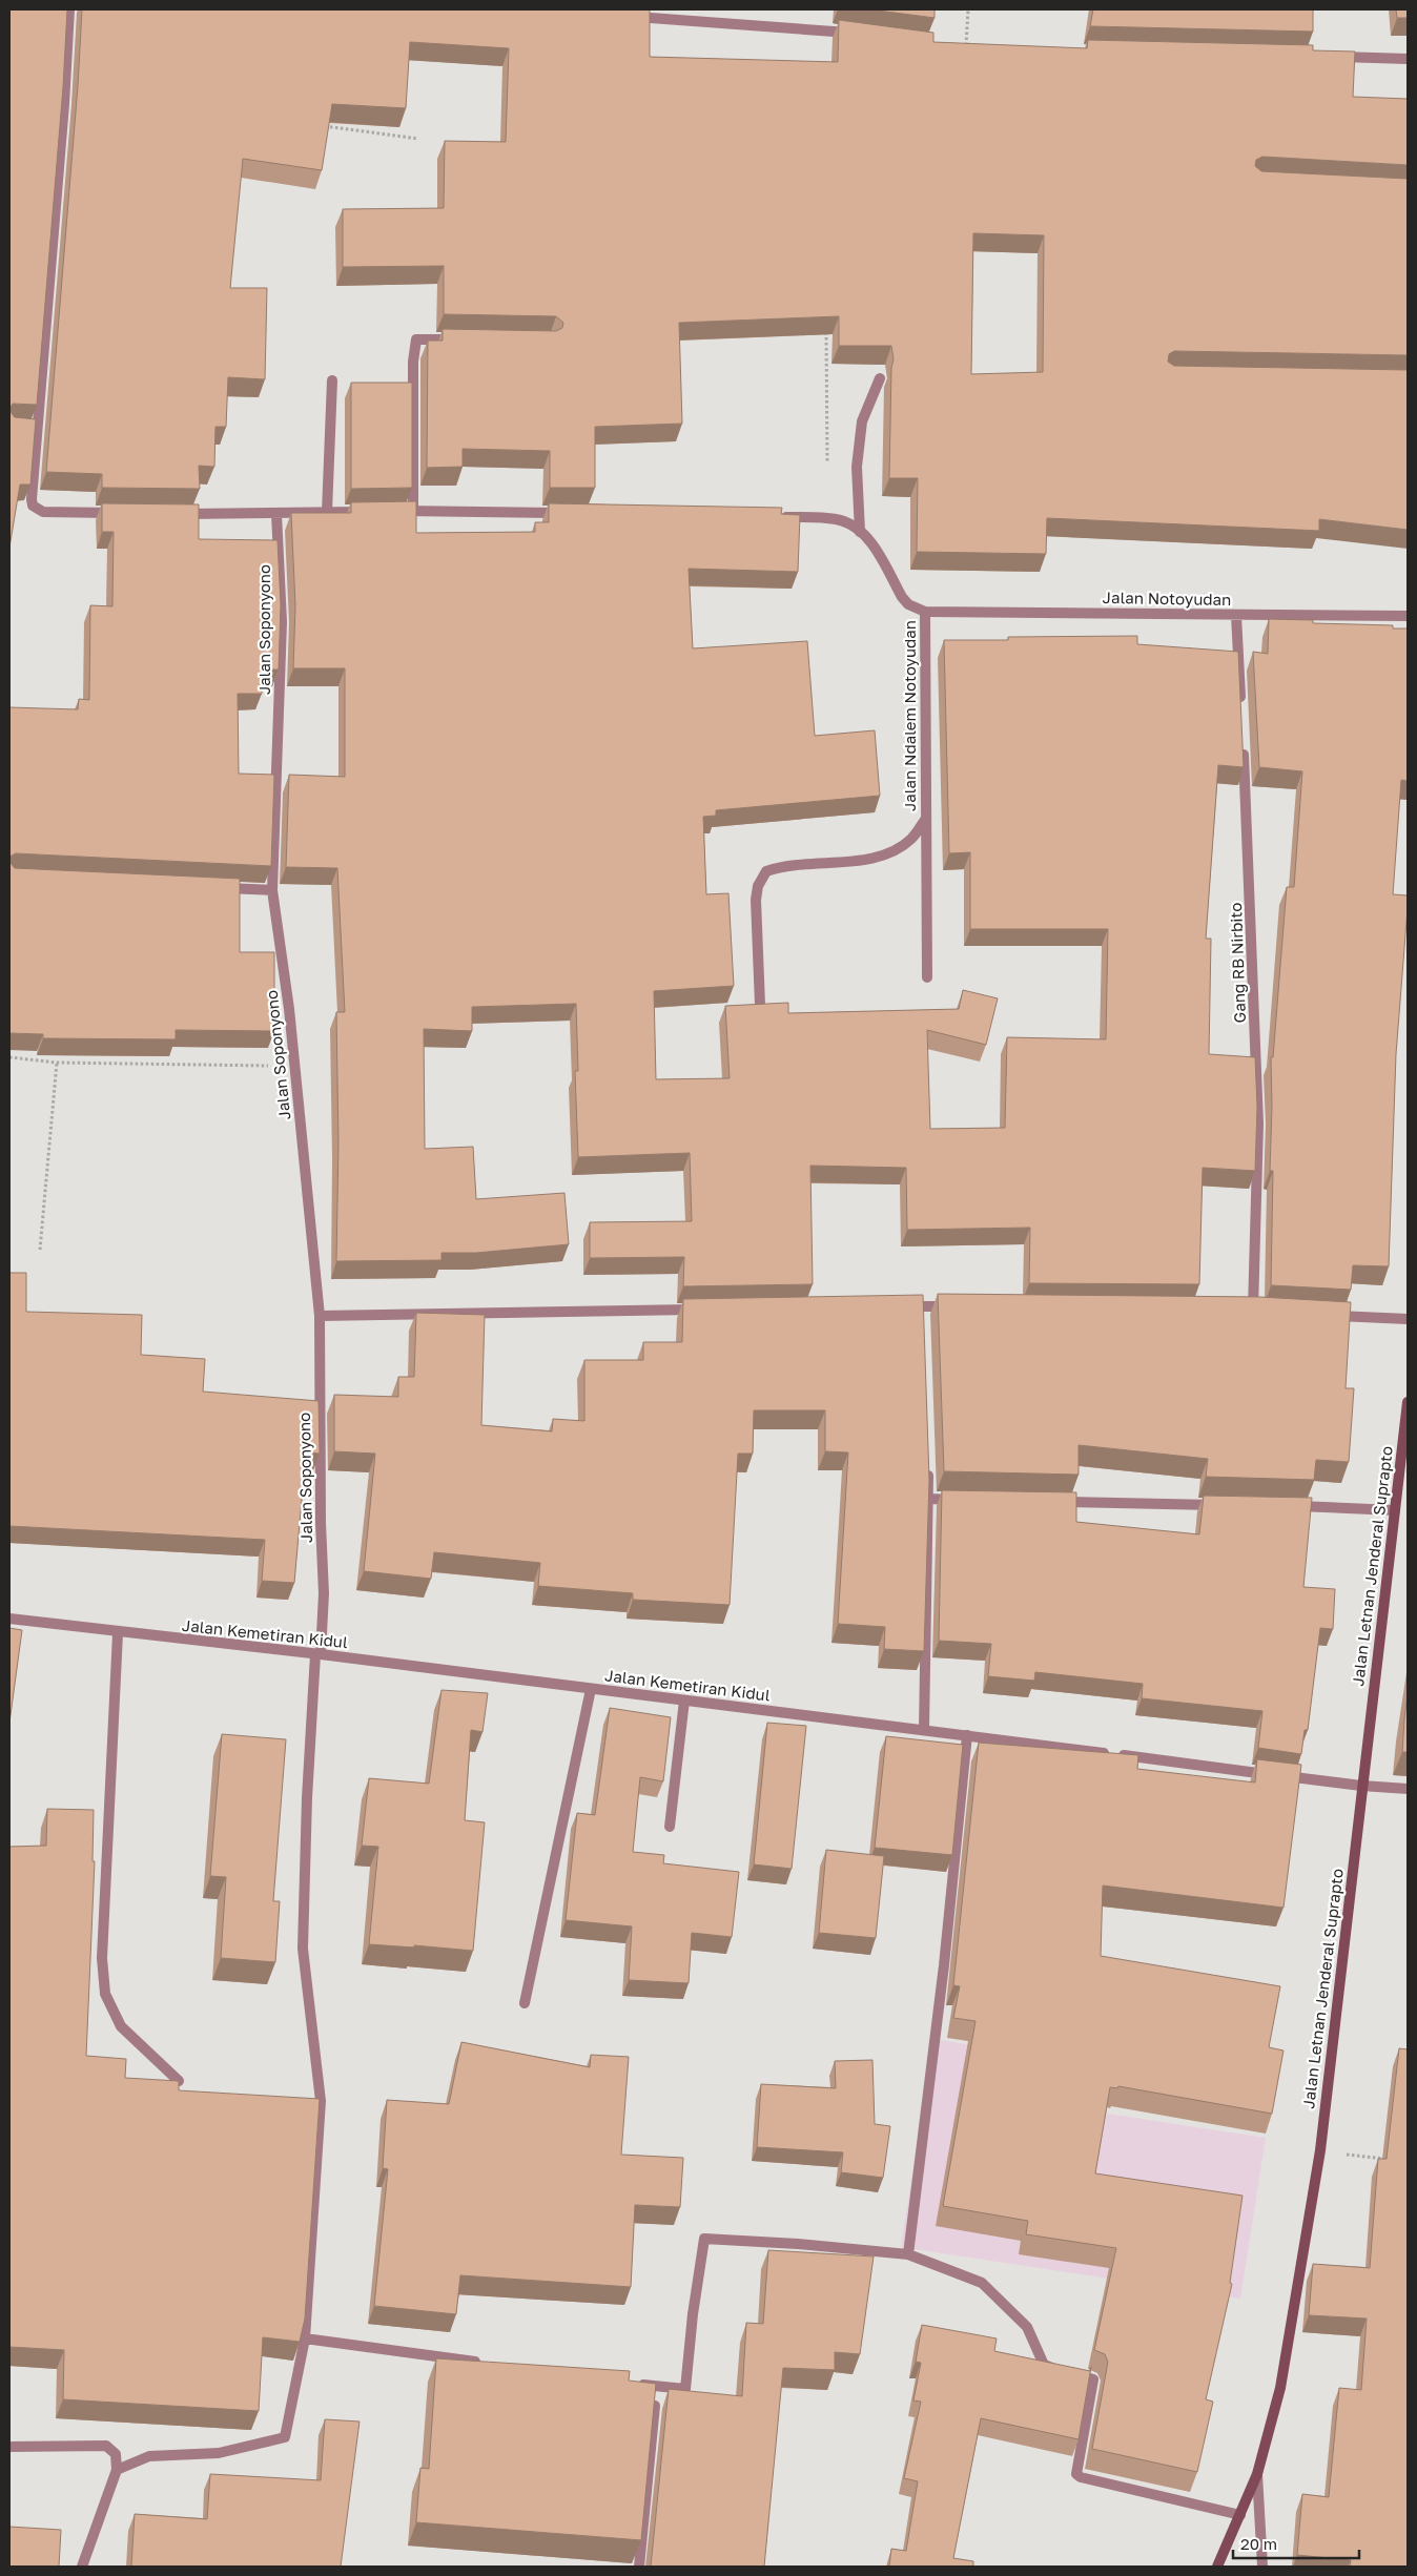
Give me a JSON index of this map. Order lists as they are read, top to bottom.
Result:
{
  "streets": {
    "main road": ["Jalan Letnan Jenderal Suprapto"],
    "street": [
      "Jalan Notoyudan",
      "Jalan Soponyono",
      "Jalan Ndalem Notoyudan",
      "Gang RB Nirbito",
      "Jalan Kemetiran Kidul"
    ]
  },
  "crossings": [
    ["Jalan Notoyudan", "Jalan Ndalem Notoyudan"],
    ["Jalan Soponyono", "Jalan Kemetiran Kidul"],
    ["Jalan Letnan Jenderal Suprapto", "Jalan Kemetiran Kidul"]
  ],
  "scale_bar": "20 m"
}
